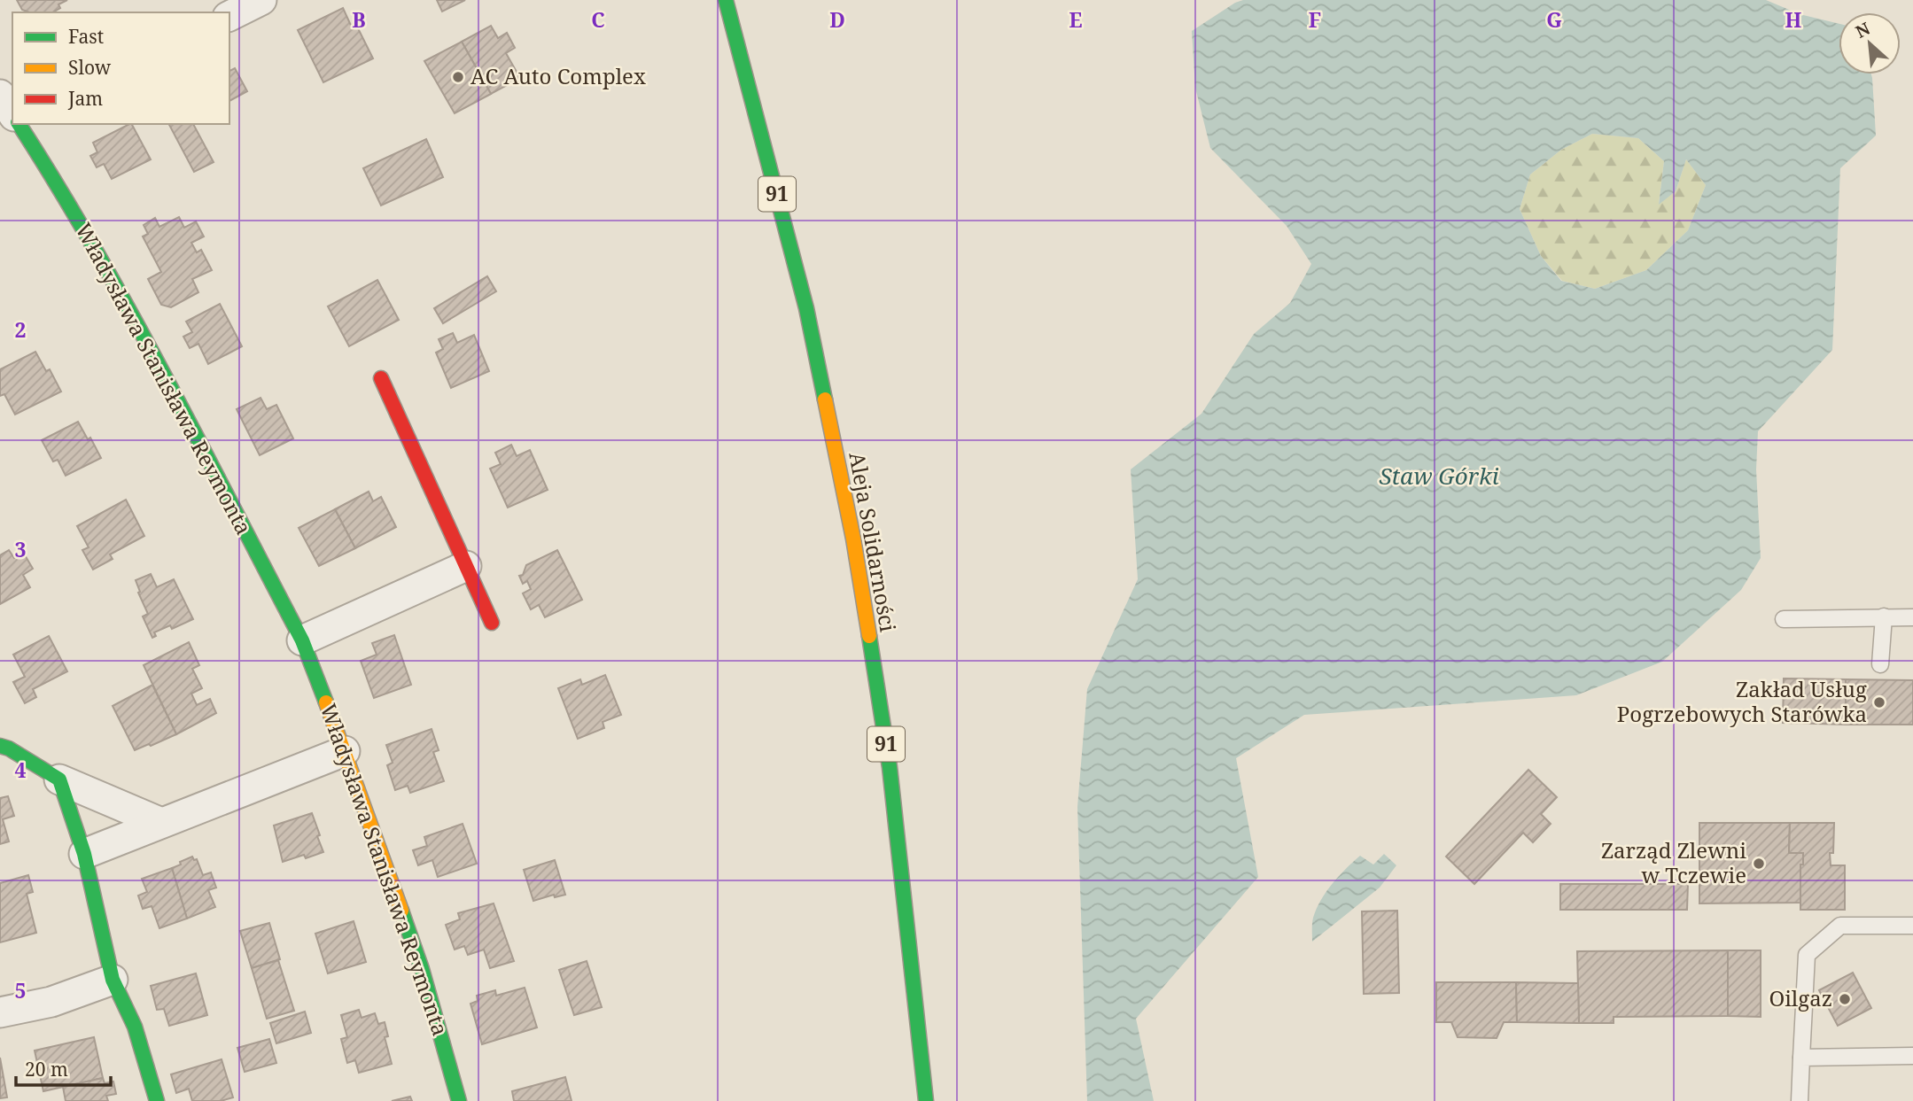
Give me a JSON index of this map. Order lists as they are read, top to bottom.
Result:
{
  "streets": {
    "street": ["91", "Władysława Stanisława Reymonta", "Aleja Solidarności"]
  },
  "water": ["Staw Górki"],
  "places": [
    "AC Auto Complex",
    "Zakład Usług Pogrzebowych Starówka",
    "Zarząd Zlewni w Tczewie",
    "Oilgaz"
  ],
  "legend": ["Fast", "Slow", "Jam"],
  "scale_bar": "20 m",
  "north": "top left",
  "grid": {
    "columns": [
      "B",
      "C",
      "D",
      "E",
      "F",
      "G",
      "H"
    ],
    "rows": [
      "2",
      "3",
      "4",
      "5"
    ]
  }
}
